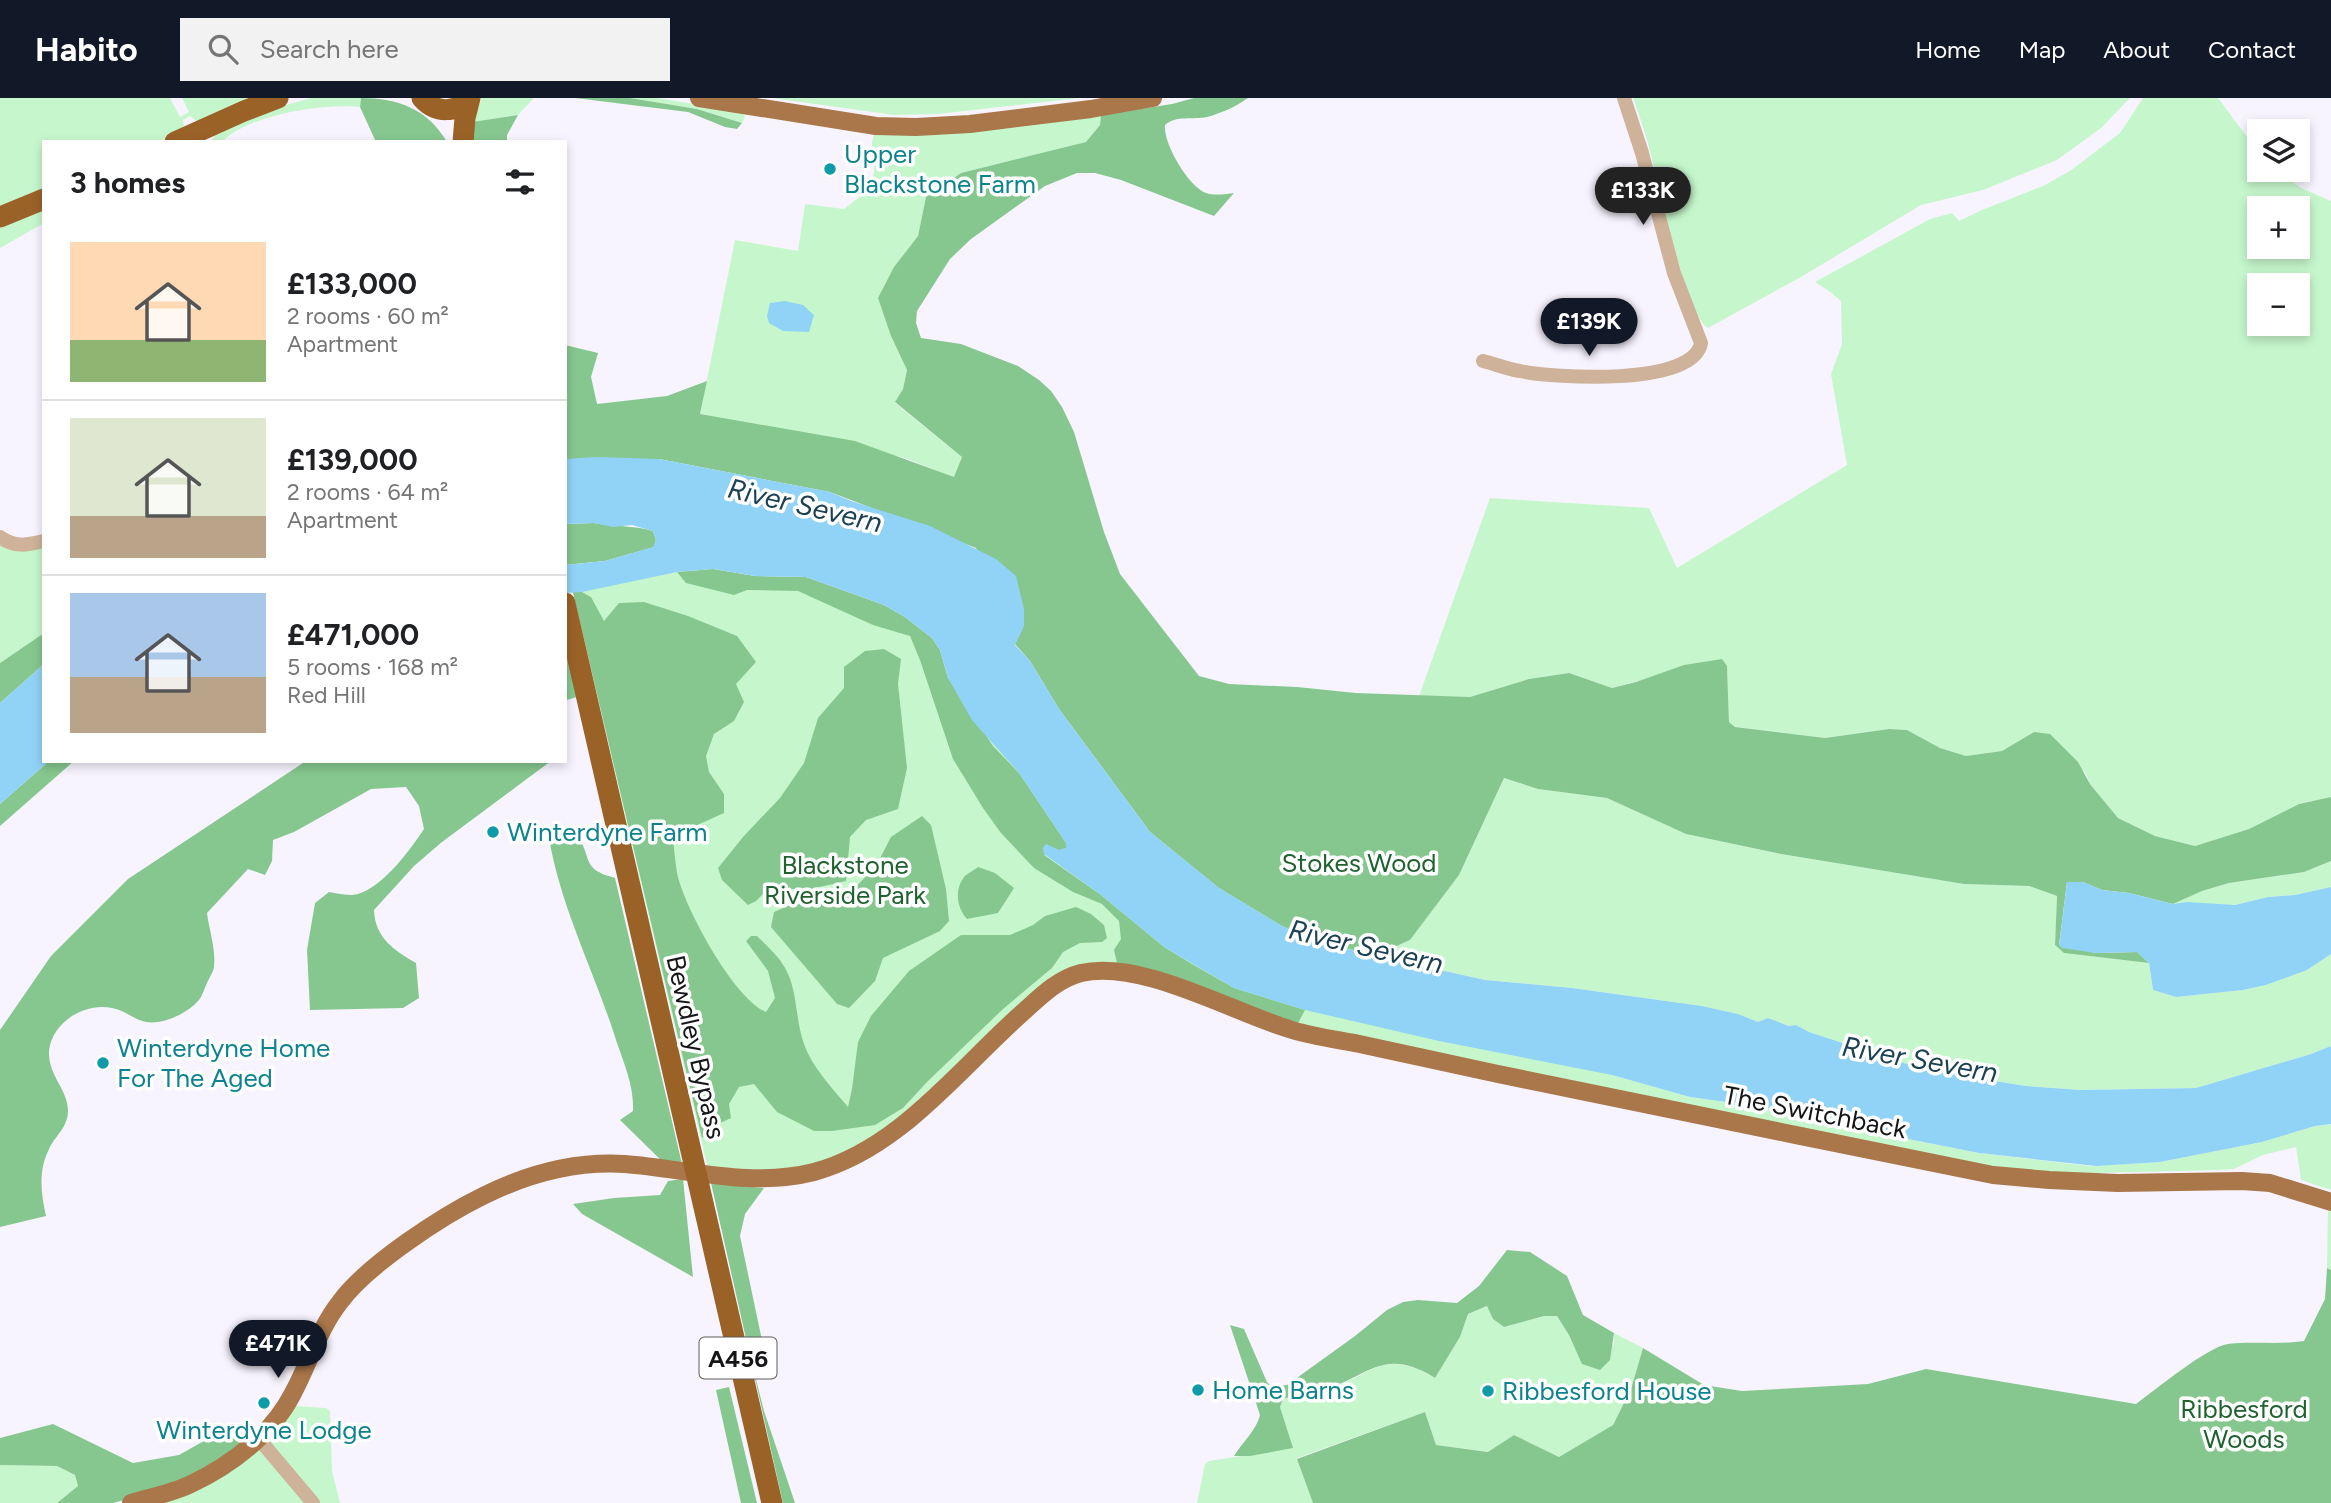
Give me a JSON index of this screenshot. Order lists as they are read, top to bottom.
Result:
{
  "streets": {
    "highway": ["Bewdley Bypass", "A456"],
    "main road": ["The Switchback"]
  },
  "water": ["River Severn"],
  "parks": ["Stokes Wood", "Blackstone Riverside Park", "Ribbesford Woods"],
  "places": [
    "Upper Blackstone Farm",
    "Winterdyne Farm",
    "Winterdyne Home For The Aged",
    "Home Barns",
    "Ribbesford House",
    "Winterdyne Lodge"
  ],
  "page": {
    "header": "Habito",
    "search": "Search here",
    "nav": [
      "Home",
      "Map",
      "About",
      "Contact"
    ],
    "map_buttons": ["+", "−"],
    "heading": "3 homes",
    "price": ["£133K", "£139K", "£471K"],
    "list": [
      {
        "name": "£133,000",
        "note": "2 rooms · 60 m² · Apartment"
      },
      {
        "name": "£139,000",
        "note": "2 rooms · 64 m² · Apartment"
      },
      {
        "name": "£471,000",
        "note": "5 rooms · 168 m² · Red Hill"
      }
    ]
  }
}
